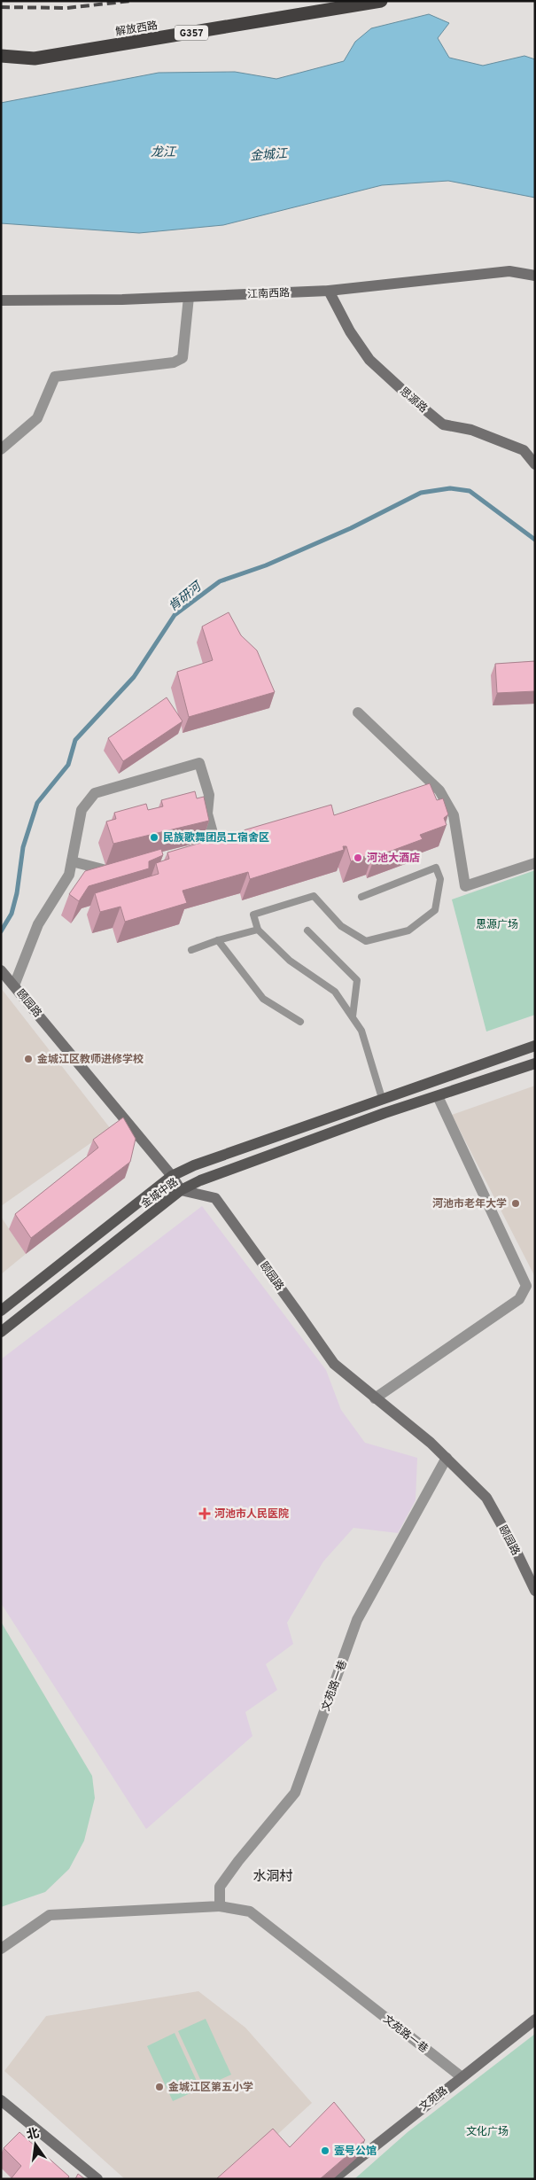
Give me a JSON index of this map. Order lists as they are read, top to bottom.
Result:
{
  "streets": {
    "highway": ["解放西路", "G357"],
    "main road": ["金城中路"],
    "street": [
      "江南西路",
      "思源路",
      "颐园路",
      "文苑路一巷",
      "文苑路"
    ]
  },
  "crossings": [
    ["江南西路", "思源路"],
    ["颐园路", "金城中路"],
    ["颐园路", "文苑路一巷"],
    ["文苑路一巷", "文苑路"]
  ],
  "districts": ["水洞村"],
  "water": ["龙江", "金城江", "肯研河"],
  "parks": ["思源广场", "文化广场"],
  "places": {
    "other": [
      "民族歌舞团员工宿舍区",
      "河池大酒店",
      "金城江区教师进修学校",
      "河池市老年大学",
      "金城江区第五小学",
      "壹号公馆"
    ],
    "health": ["河池市人民医院"]
  },
  "north": "top"
}
